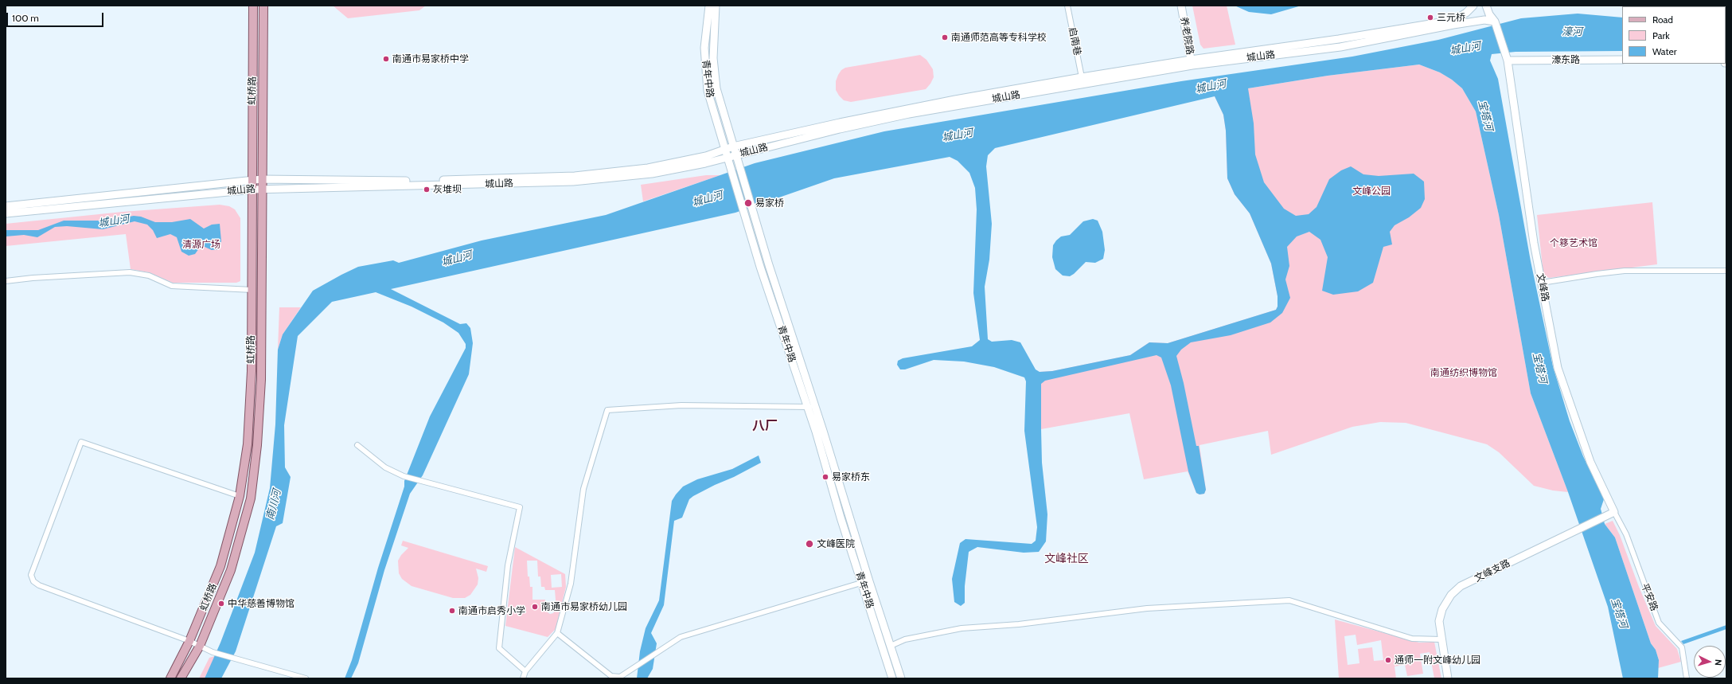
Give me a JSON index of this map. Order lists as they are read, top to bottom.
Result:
{
  "streets": {
    "main road": [
      "养老院路",
      "城山路",
      "濠东路",
      "青年中路",
      "虹桥路",
      "文峰路",
      "文峰支路"
    ],
    "street": ["启南巷", "平安路"]
  },
  "crossings": [
    ["养老院路", "城山路"],
    ["启南巷", "城山路"],
    ["城山路", "青年中路"],
    ["城山路", "虹桥路"],
    ["濠东路", "文峰路"],
    ["文峰路", "文峰支路"],
    ["文峰路", "平安路"],
    ["文峰支路", "平安路"]
  ],
  "districts": ["八厂", "文峰社区"],
  "water": [
    "濠河",
    "城山河",
    "宝塔河",
    "南川河"
  ],
  "parks": [
    "文峰公园",
    "个簃艺术馆",
    "清源广场",
    "南通纺织博物馆"
  ],
  "places": [
    "三元桥",
    "南通师范高等专科学校",
    "南通市易家桥中学",
    "灰堆坝",
    "易家桥",
    "易家桥东",
    "文峰医院",
    "中华慈善博物馆",
    "南通市易家桥幼儿园",
    "南通市启秀小学",
    "通师一附文峰幼儿园"
  ],
  "legend": ["Road", "Park", "Water"],
  "scale_bar": "100 m",
  "north": "right"
}
